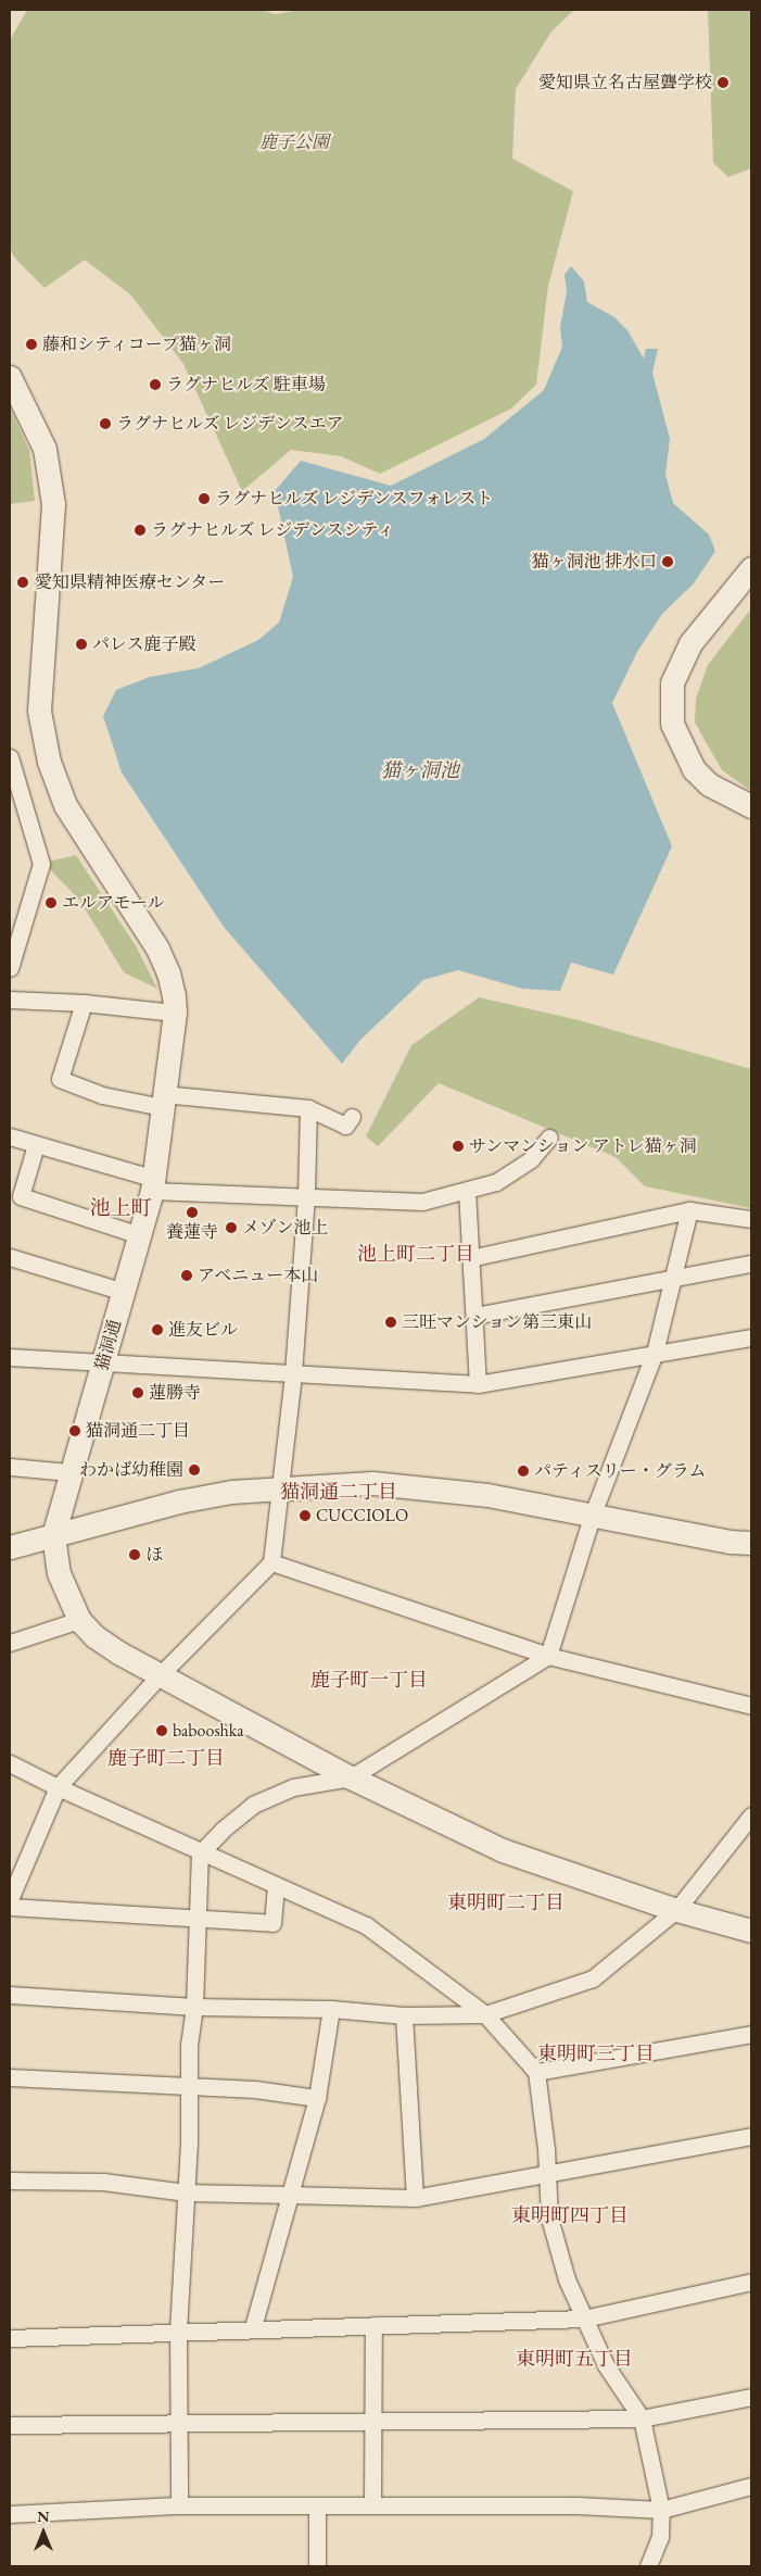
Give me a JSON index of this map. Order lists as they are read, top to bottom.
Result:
{
  "streets": {
    "street": ["猫洞通"]
  },
  "districts": [
    "池上町",
    "池上町二丁目",
    "猫洞通二丁目",
    "鹿子町一丁目",
    "鹿子町二丁目",
    "東明町二丁目",
    "東明町三丁目",
    "東明町四丁目",
    "東明町五丁目"
  ],
  "water": ["猫ヶ洞池"],
  "parks": ["鹿子公園"],
  "places": [
    "愛知県立名古屋聾学校",
    "藤和シティコープ猫ヶ洞",
    "ラグナヒルズ 駐車場",
    "ラグナヒルズ レジデンスエア",
    "ラグナヒルズ レジデンスフォレスト",
    "ラグナヒルズ レジデンスシティ",
    "猫ヶ洞池 排水口",
    "愛知県精神医療センター",
    "パレス鹿子殿",
    "エルアモール",
    "サンマンション アトレ猫ヶ洞",
    "養蓮寺",
    "メゾン池上",
    "アベニュー本山",
    "三旺マンション第三東山",
    "進友ビル",
    "蓮勝寺",
    "猫洞通二丁目",
    "わかば幼稚園",
    "パティスリー・グラム",
    "CUCCIOLO",
    "ほ",
    "babooshka"
  ],
  "north": "top"
}
